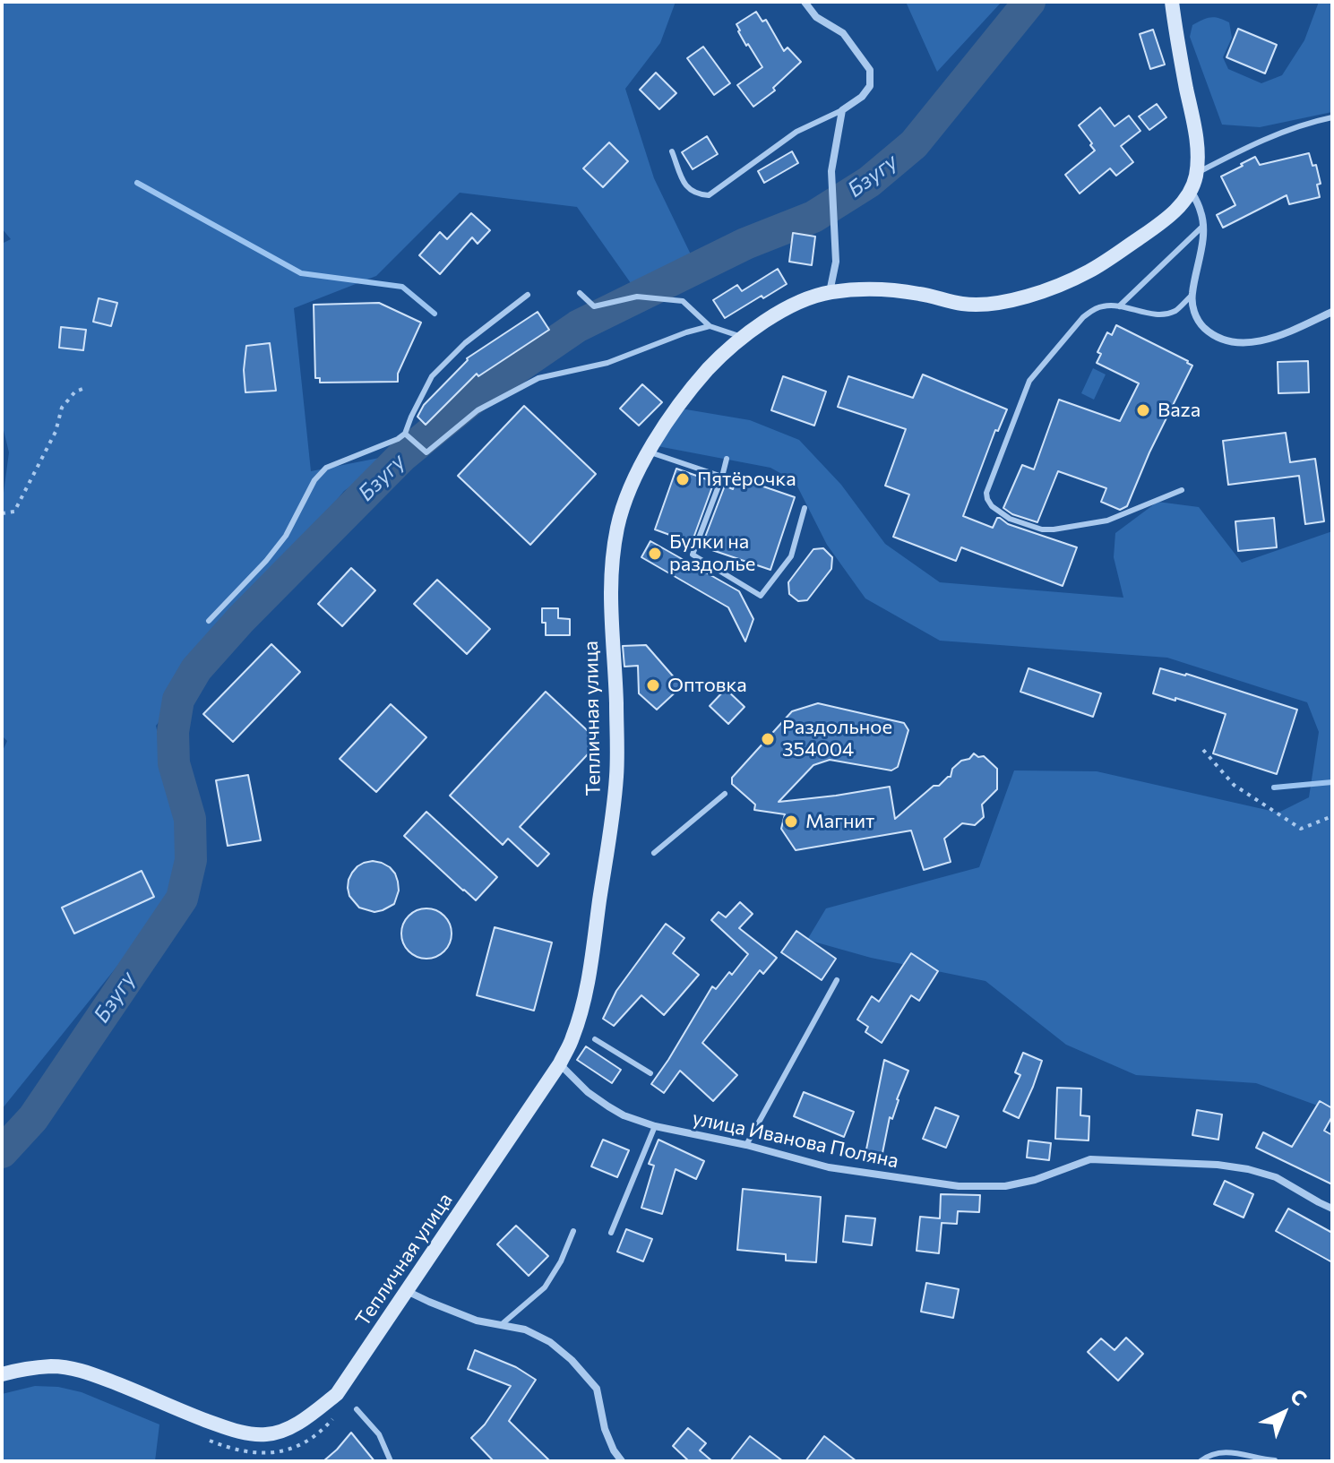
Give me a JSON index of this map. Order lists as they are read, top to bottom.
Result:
{
  "streets": {
    "street": ["Тепличная улица", "улица Иванова Поляна"]
  },
  "crossings": [
    ["Тепличная улица", "улица Иванова Поляна"]
  ],
  "water": ["Бзугу"],
  "places": [
    "Baza",
    "Пятёрочка",
    "Булки на раздолье",
    "Оптовка",
    "Раздольное 354004",
    "Магнит"
  ],
  "north": "top right"
}
